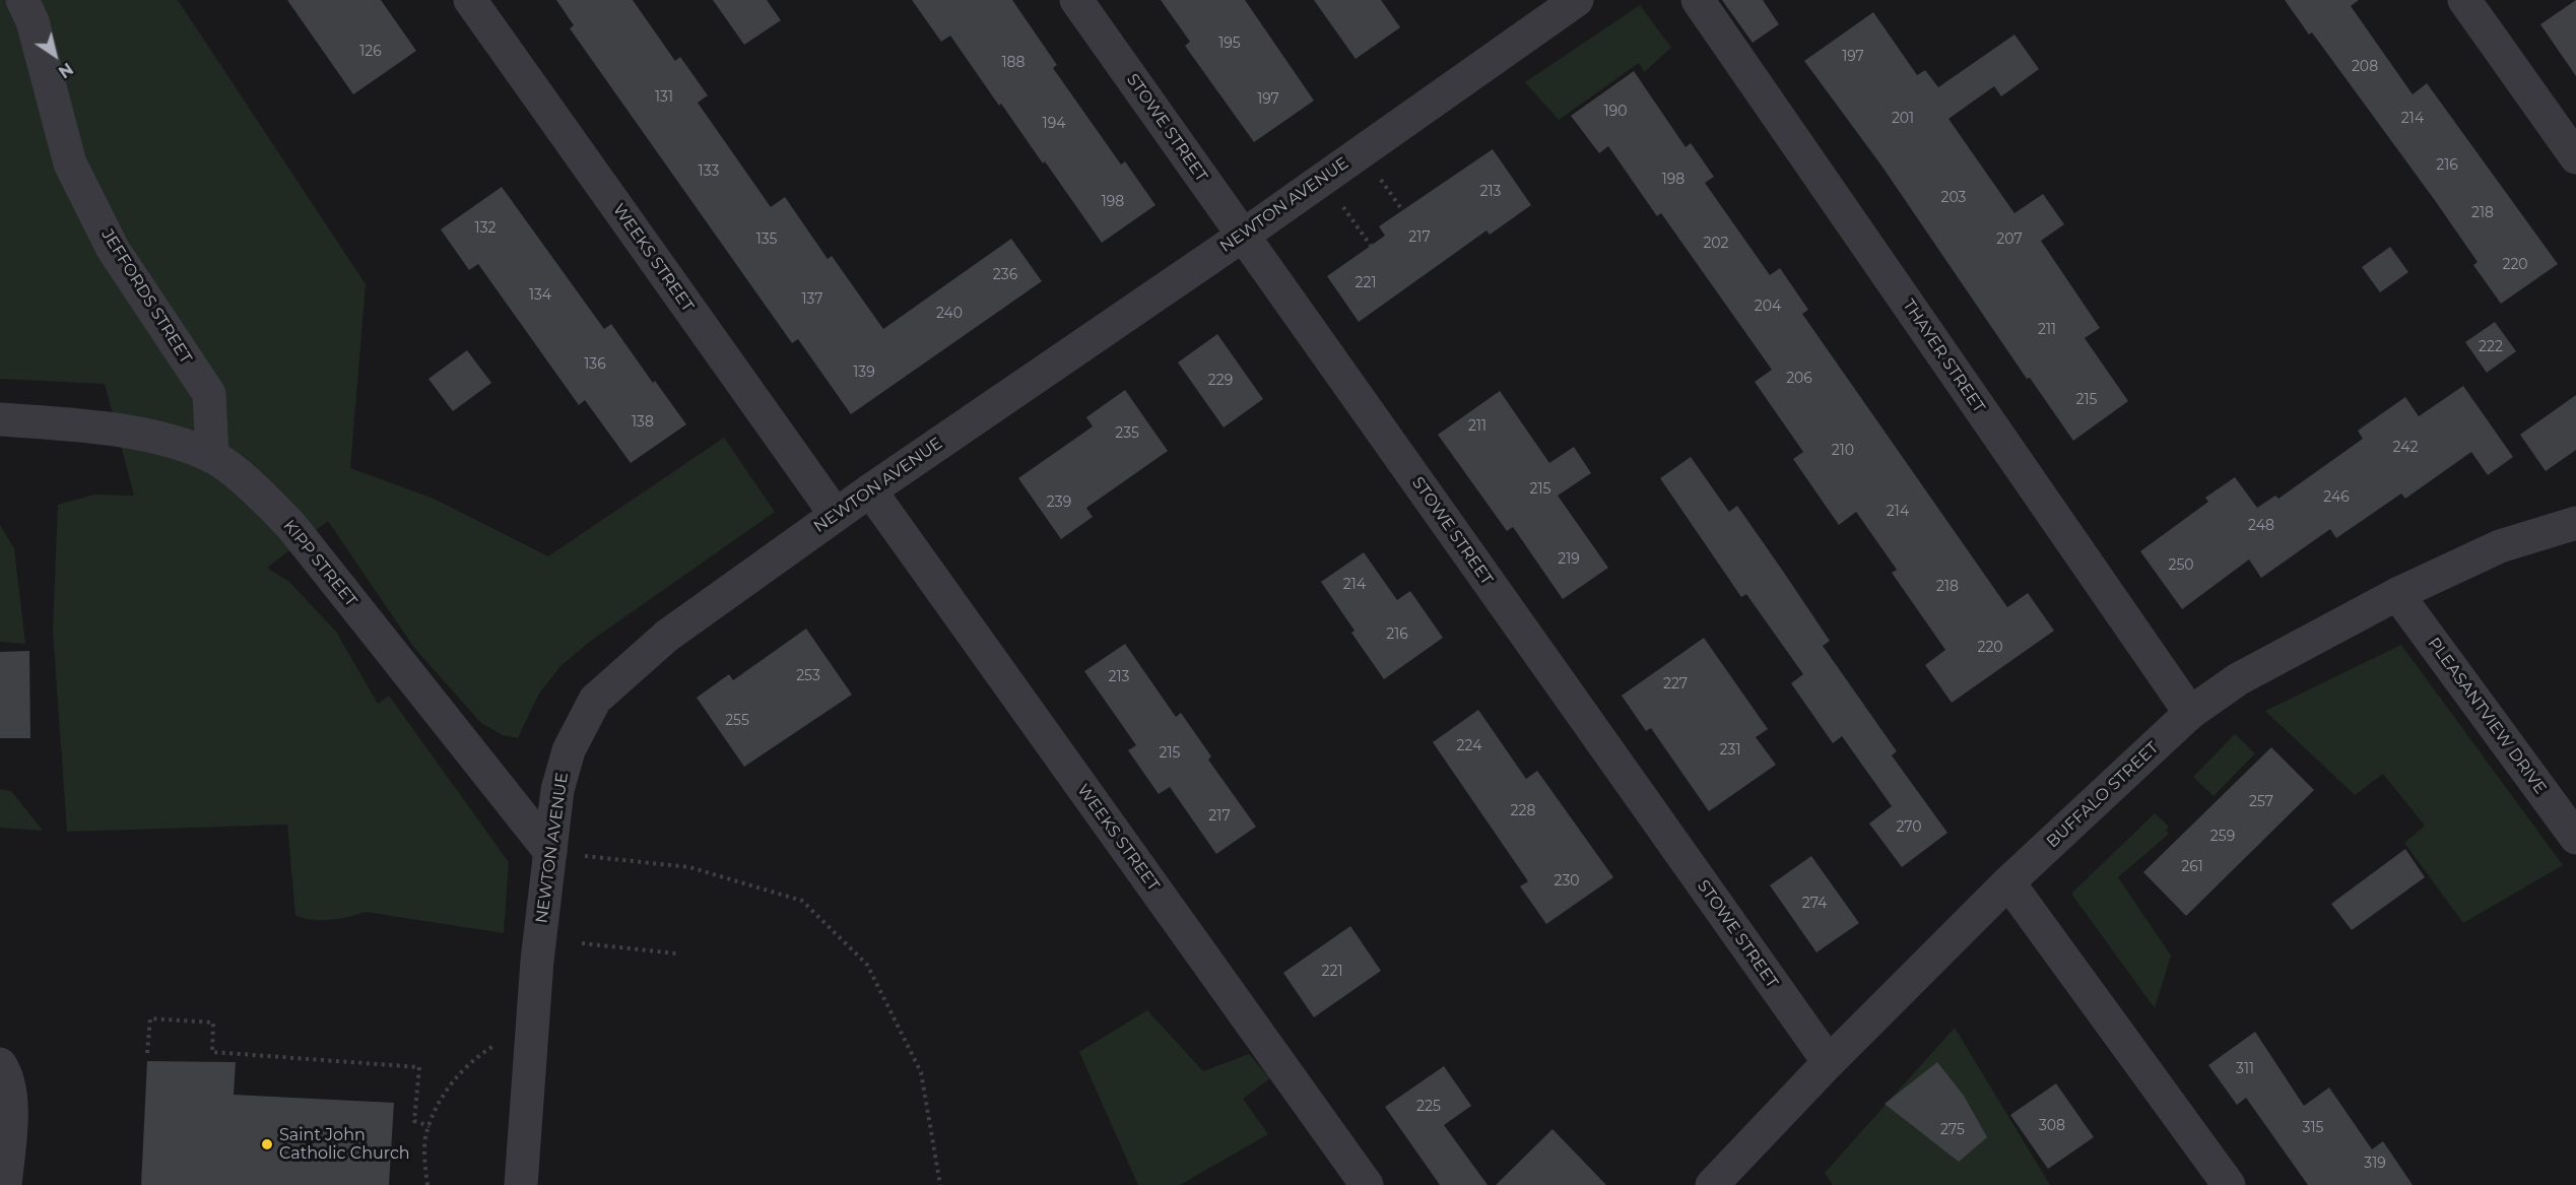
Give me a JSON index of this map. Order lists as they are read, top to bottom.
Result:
{
  "streets": {
    "street": [
      "STOWE STREET",
      "NEWTON AVENUE",
      "WEEKS STREET",
      "JEFFORDS STREET",
      "THAYER STREET",
      "KIPP STREET",
      "PLEASANTVIEW DRIVE",
      "BUFFALO STREET"
    ]
  },
  "crossings": [
    ["STOWE STREET", "NEWTON AVENUE"],
    ["STOWE STREET", "BUFFALO STREET"],
    ["NEWTON AVENUE", "WEEKS STREET"],
    ["NEWTON AVENUE", "KIPP STREET"],
    ["JEFFORDS STREET", "KIPP STREET"],
    ["THAYER STREET", "BUFFALO STREET"],
    ["PLEASANTVIEW DRIVE", "BUFFALO STREET"]
  ],
  "places": ["Saint John Catholic Church"],
  "house_numbers": [
    "195",
    "126",
    "197",
    "188",
    "208",
    "131",
    "197",
    "190",
    "201",
    "214",
    "194",
    "216",
    "133",
    "198",
    "213",
    "203",
    "198",
    "218",
    "132",
    "217",
    "135",
    "207",
    "202",
    "220",
    "236",
    "221",
    "134",
    "137",
    "204",
    "240",
    "211",
    "222",
    "136",
    "139",
    "206",
    "229",
    "215",
    "138",
    "211",
    "235",
    "242",
    "210",
    "215",
    "246",
    "239",
    "214",
    "248",
    "219",
    "250",
    "214",
    "218",
    "216",
    "220",
    "253",
    "213",
    "227",
    "255",
    "224",
    "231",
    "215",
    "257",
    "228",
    "217",
    "270",
    "259",
    "261",
    "230",
    "274",
    "221",
    "311",
    "225",
    "308",
    "315",
    "275",
    "319"
  ],
  "north": "bottom right"
}
